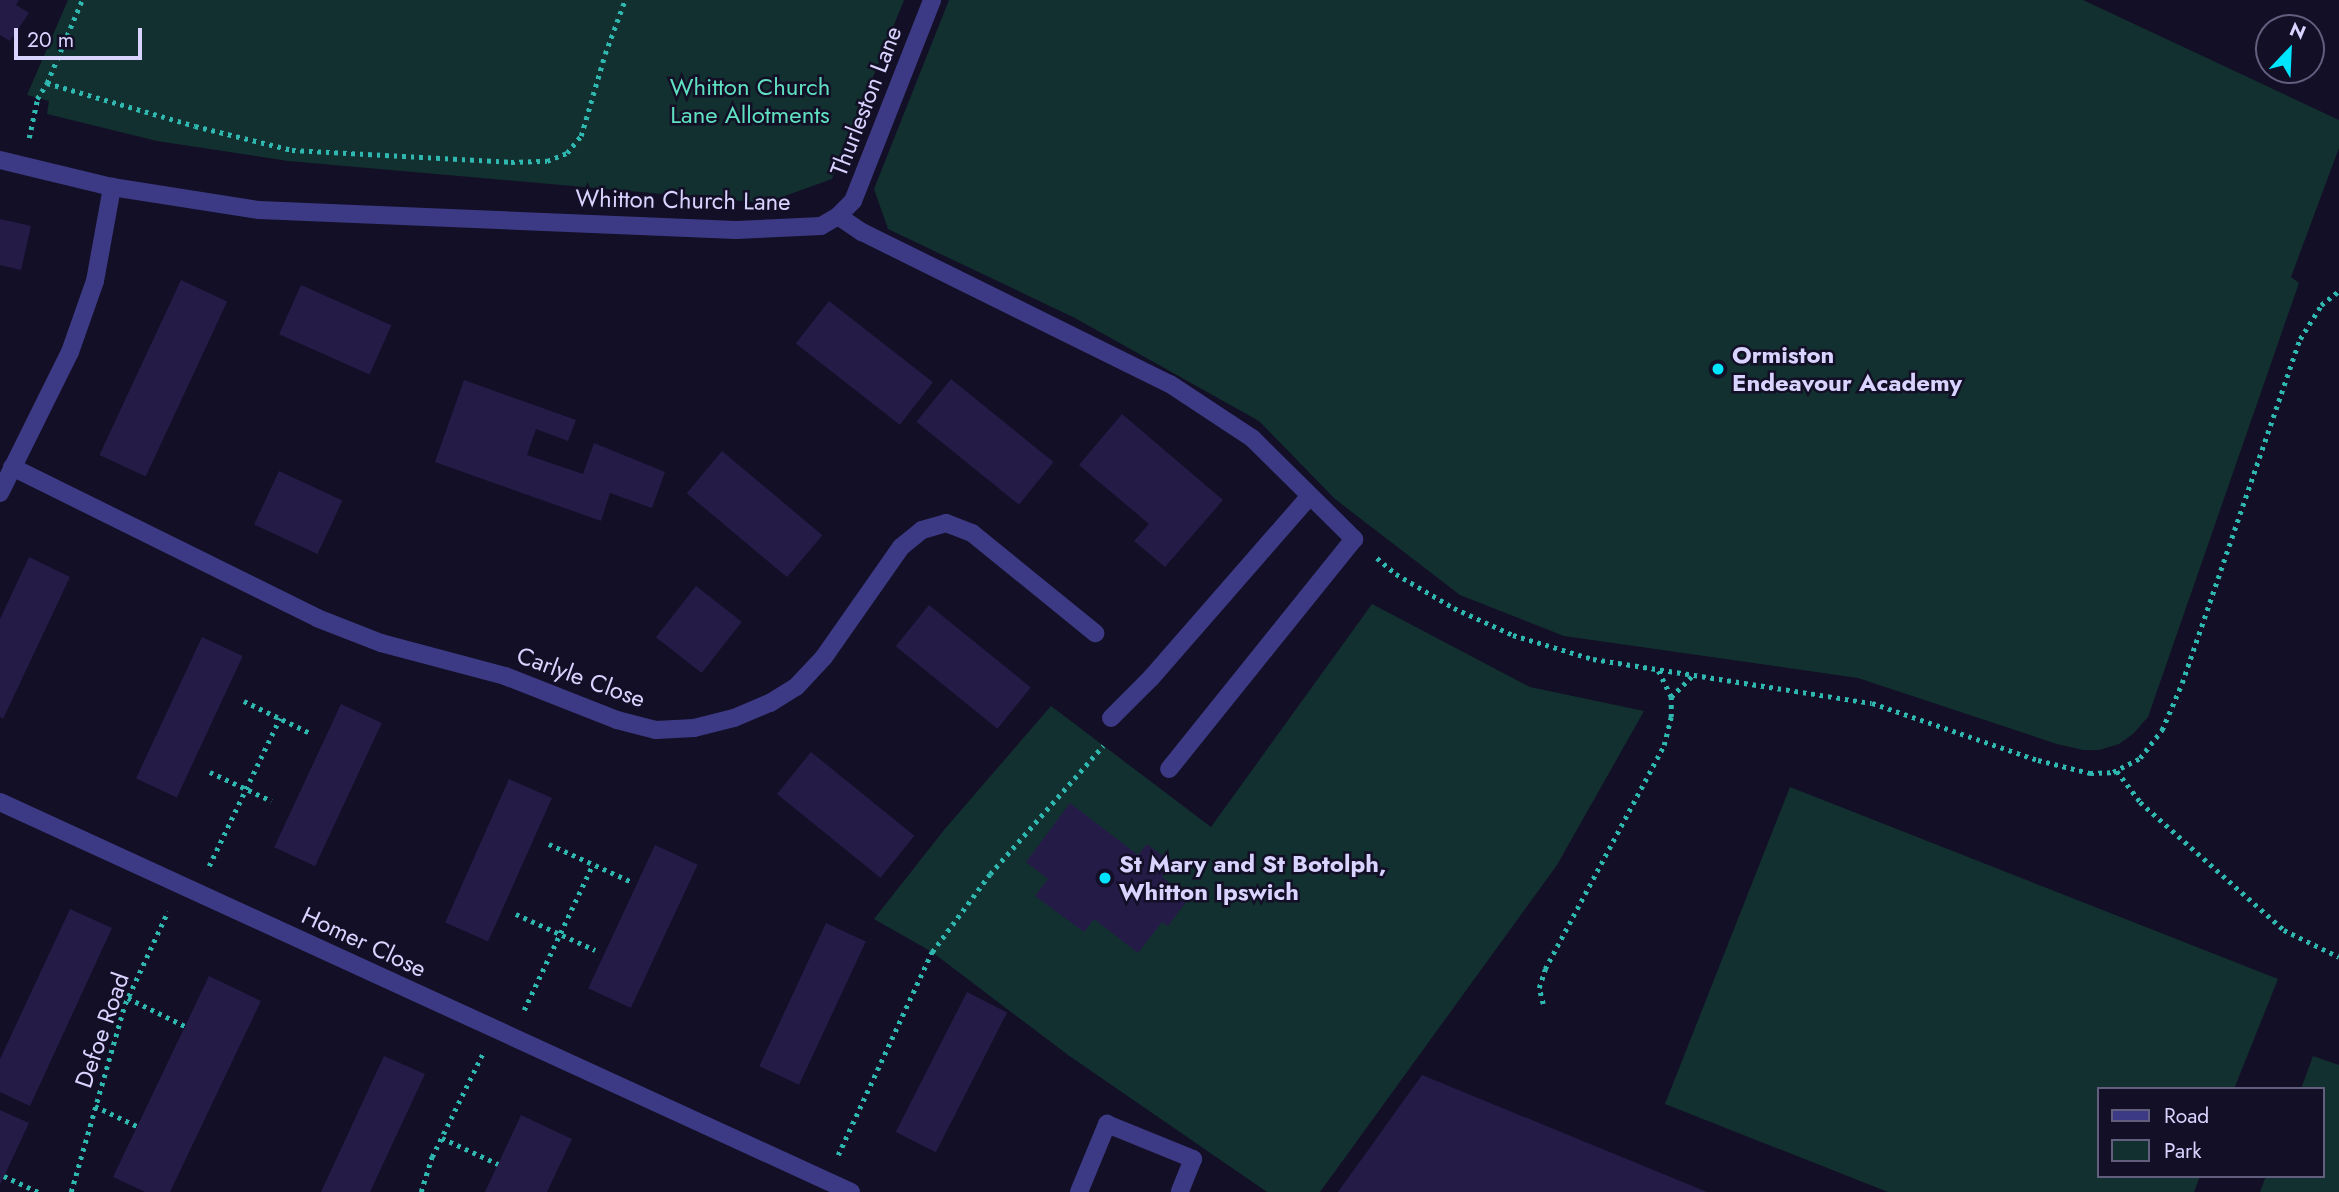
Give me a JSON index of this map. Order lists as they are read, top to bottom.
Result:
{
  "streets": {
    "street": [
      "Thurleston Lane",
      "Whitton Church Lane",
      "Carlyle Close",
      "Homer Close"
    ],
    "path": ["Defoe Road"]
  },
  "crossings": [
    ["Thurleston Lane", "Whitton Church Lane"],
    ["Homer Close", "Defoe Road"]
  ],
  "parks": ["Whitton Church Lane Allotments"],
  "places": ["Ormiston Endeavour Academy", "St Mary and St Botolph, Whitton Ipswich"],
  "legend": ["Road", "Park"],
  "scale_bar": "20 m",
  "north": "top right"
}
